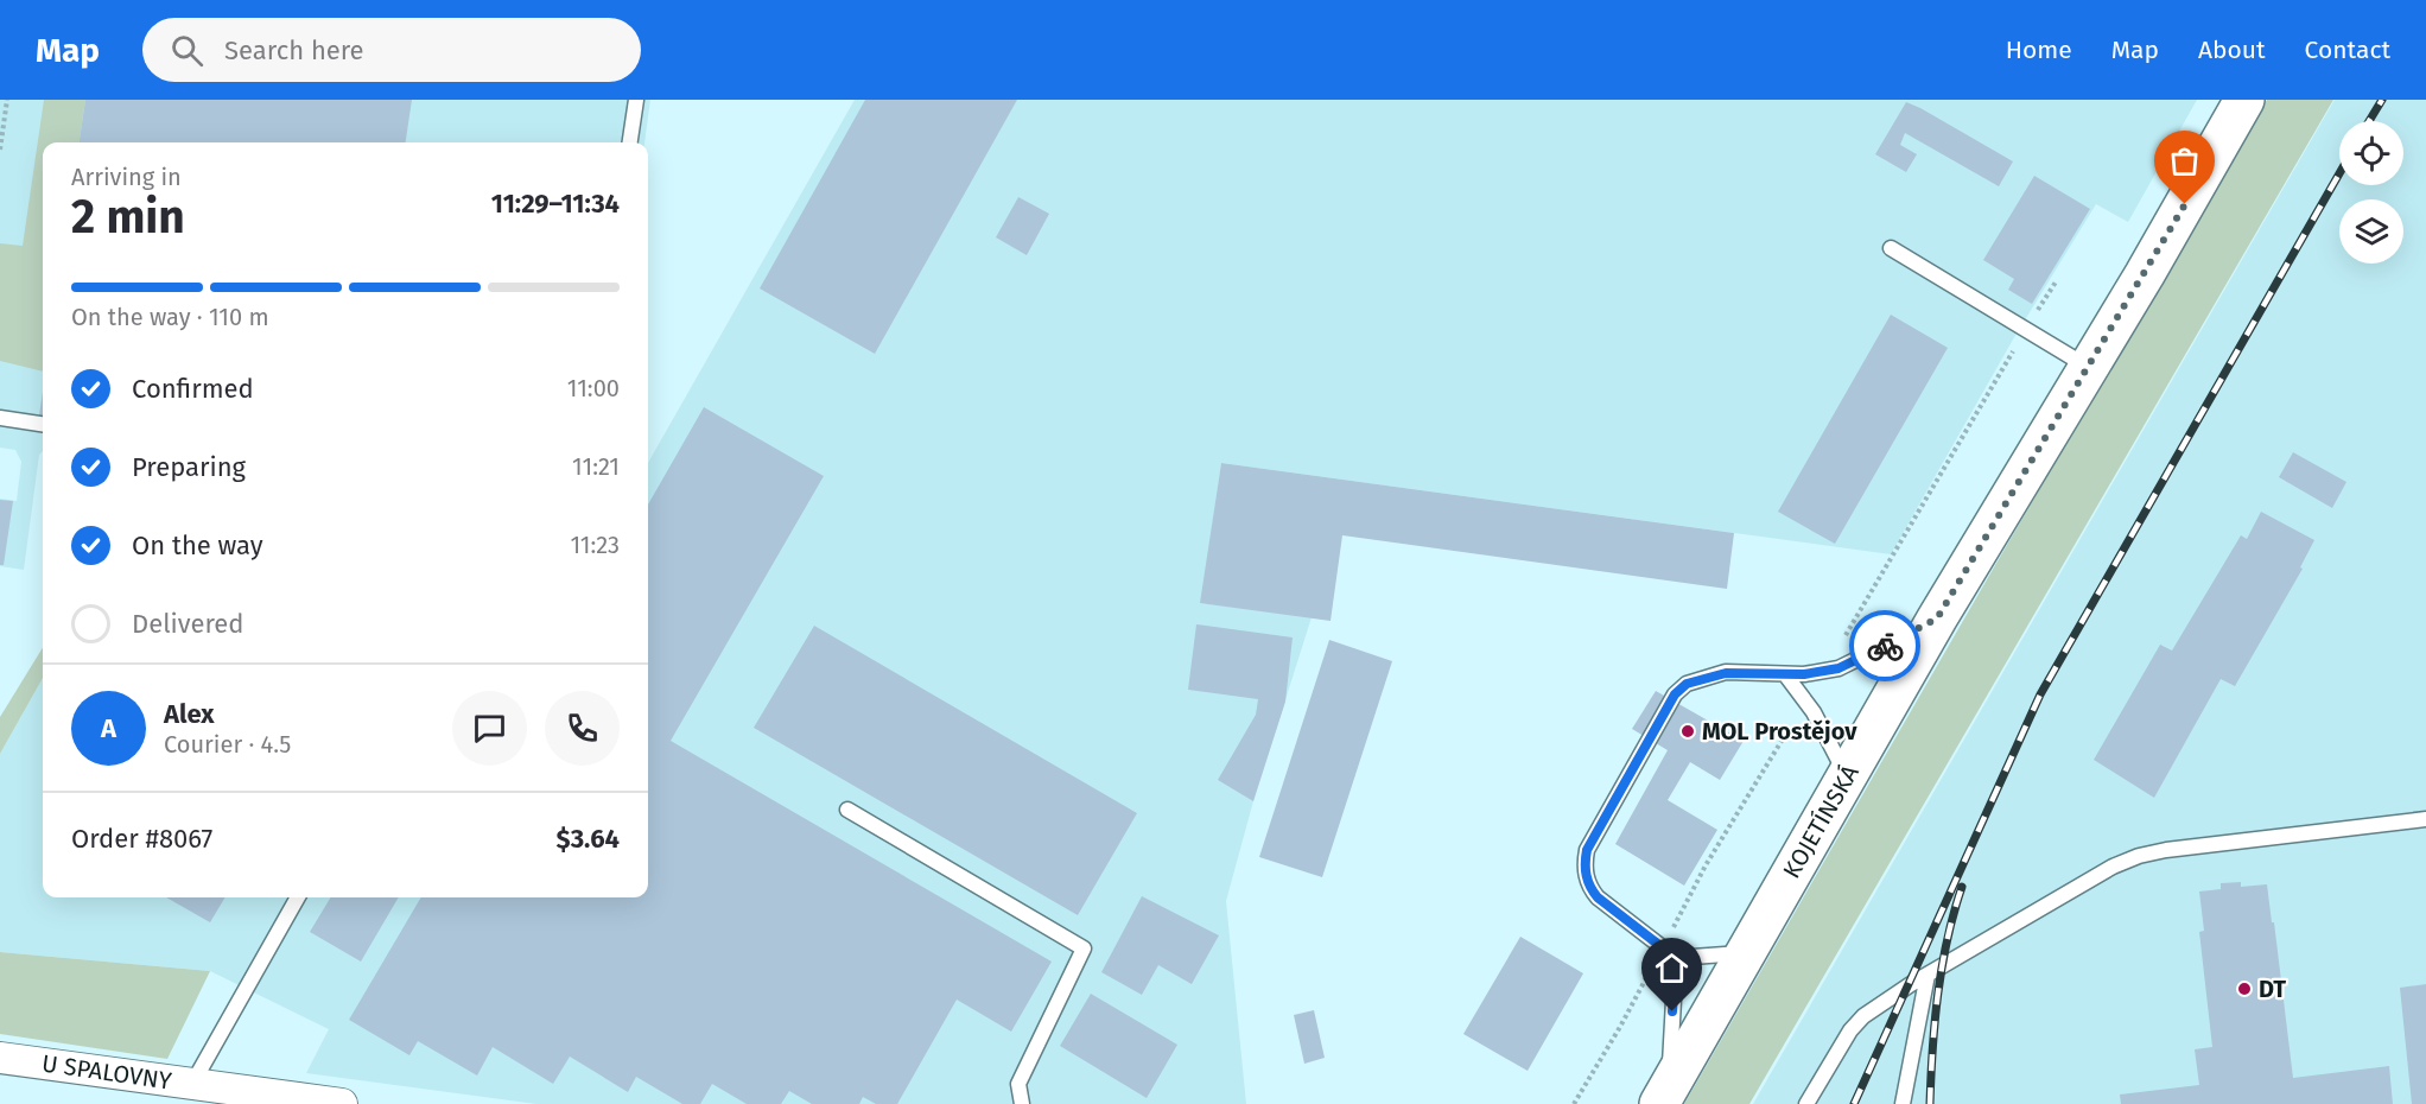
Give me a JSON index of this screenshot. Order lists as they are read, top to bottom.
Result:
{
  "streets": {
    "main road": ["KOJETÍNSKÁ"],
    "street": ["U SPALOVNY"]
  },
  "places": ["MOL Prostějov", "DT"],
  "page": {
    "header": "Map",
    "search": "Search here",
    "nav": [
      "Home",
      "Map",
      "About",
      "Contact"
    ],
    "heading": ["2 min", "Arriving in", "11:29–11:34"],
    "panel": [
      "Alex",
      "Courier · 4.5",
      "Order #8067",
      "$3.64"
    ],
    "bar": "On the way · 110 m",
    "list": [
      ["Confirmed", "11:00"],
      ["Preparing", "11:21"],
      ["On the way", "11:23"],
      "Delivered"
    ],
    "round": "A"
  }
}
